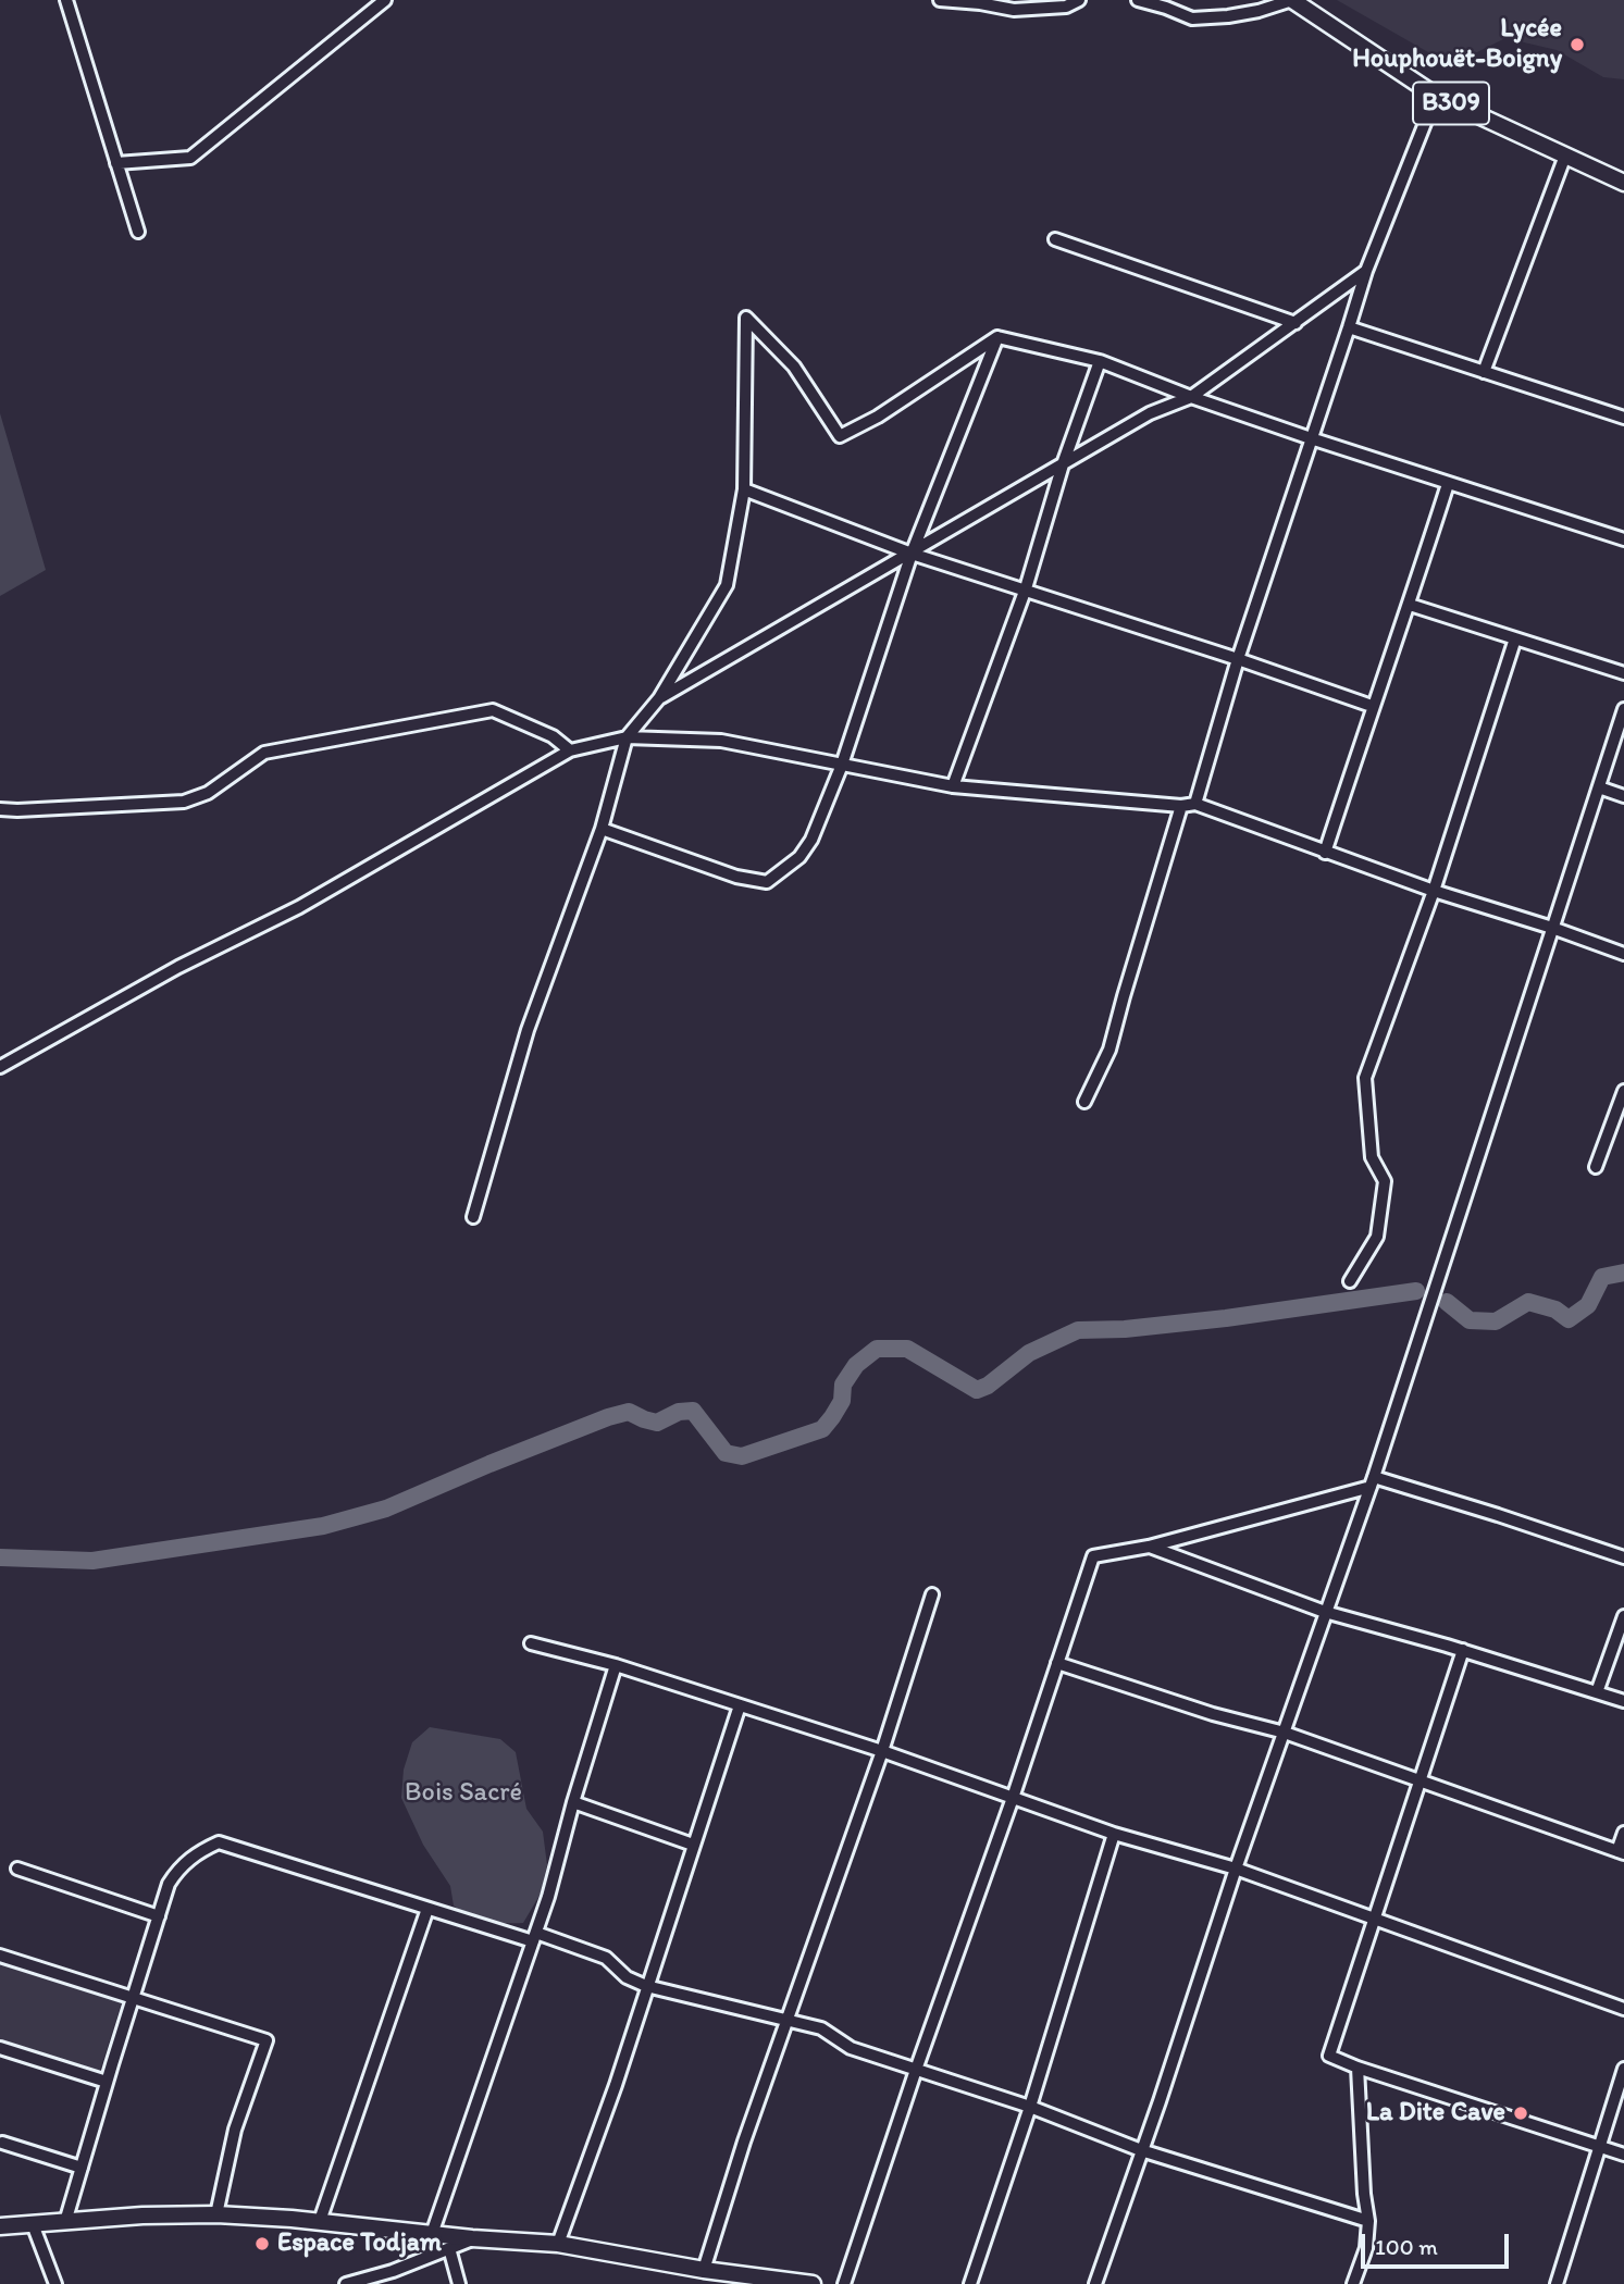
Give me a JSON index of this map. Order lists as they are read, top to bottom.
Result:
{
  "streets": {
    "main road": ["B309"]
  },
  "parks": ["Bois Sacré"],
  "places": ["Lycée Houphouët-Boigny", "La Dite Cave", "Espace Todjam"],
  "scale_bar": "100 m"
}
